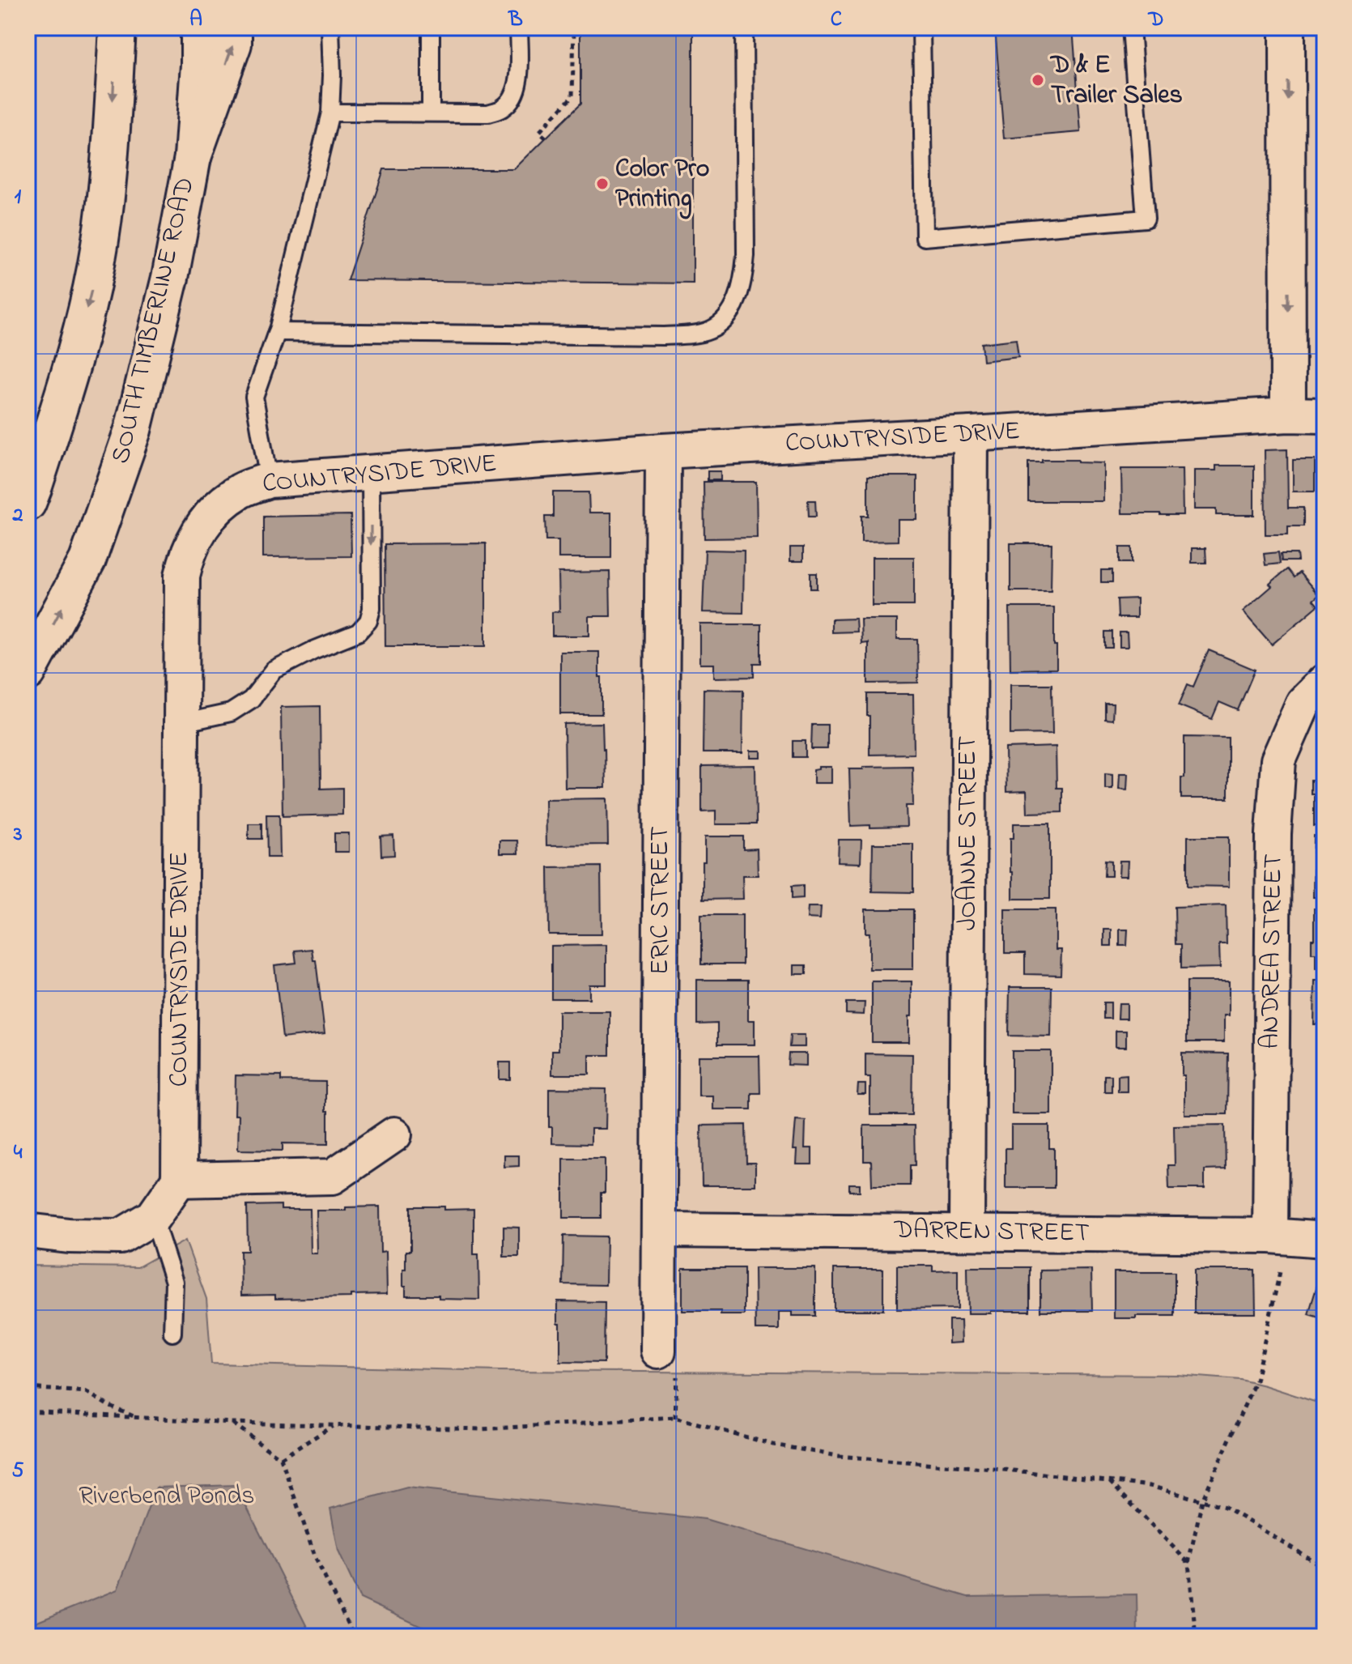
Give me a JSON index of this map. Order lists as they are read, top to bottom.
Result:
{
  "streets": {
    "main road": ["SOUTH TIMBERLINE ROAD"],
    "street": [
      "COUNTRYSIDE DRIVE",
      "JOANNE STREET",
      "ERIC STREET",
      "ANDREA STREET",
      "DARREN STREET"
    ]
  },
  "crossings": [
    ["COUNTRYSIDE DRIVE", "JOANNE STREET"],
    ["COUNTRYSIDE DRIVE", "ERIC STREET"],
    ["JOANNE STREET", "DARREN STREET"],
    ["ERIC STREET", "DARREN STREET"],
    ["ANDREA STREET", "DARREN STREET"]
  ],
  "parks": ["Riverbend Ponds"],
  "places": ["D & E Trailer Sales", "Color Pro Printing"],
  "grid": {
    "columns": [
      "A",
      "B",
      "C",
      "D"
    ],
    "rows": [
      "1",
      "2",
      "3",
      "4",
      "5"
    ]
  }
}
